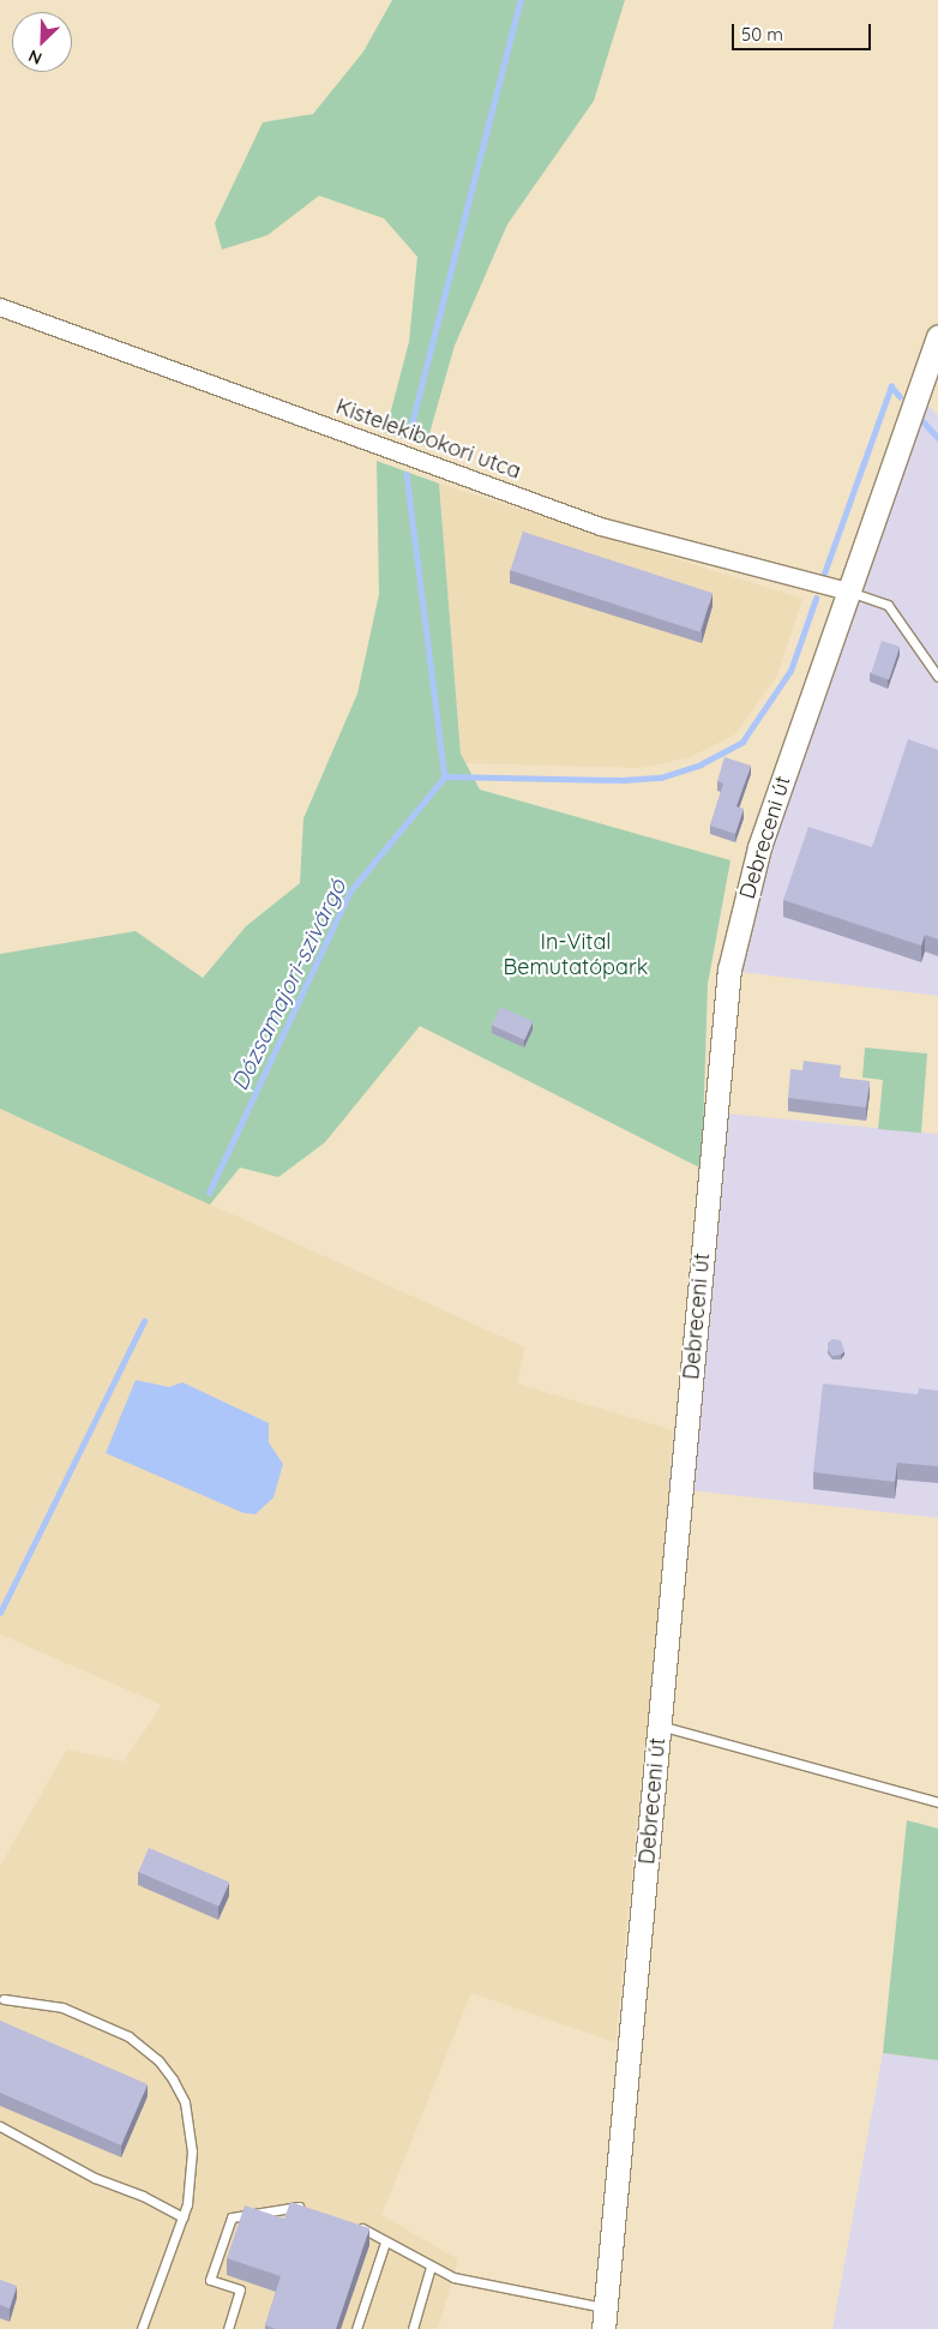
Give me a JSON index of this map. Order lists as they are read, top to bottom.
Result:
{
  "streets": {
    "street": ["Kistelekibokori utca", "Debreceni út"]
  },
  "crossings": [
    ["Kistelekibokori utca", "Debreceni út"]
  ],
  "water": ["Dózsamajori-szivárgó"],
  "parks": ["In-Vital Bemutatópark"],
  "scale_bar": "50 m",
  "north": "bottom left"
}
